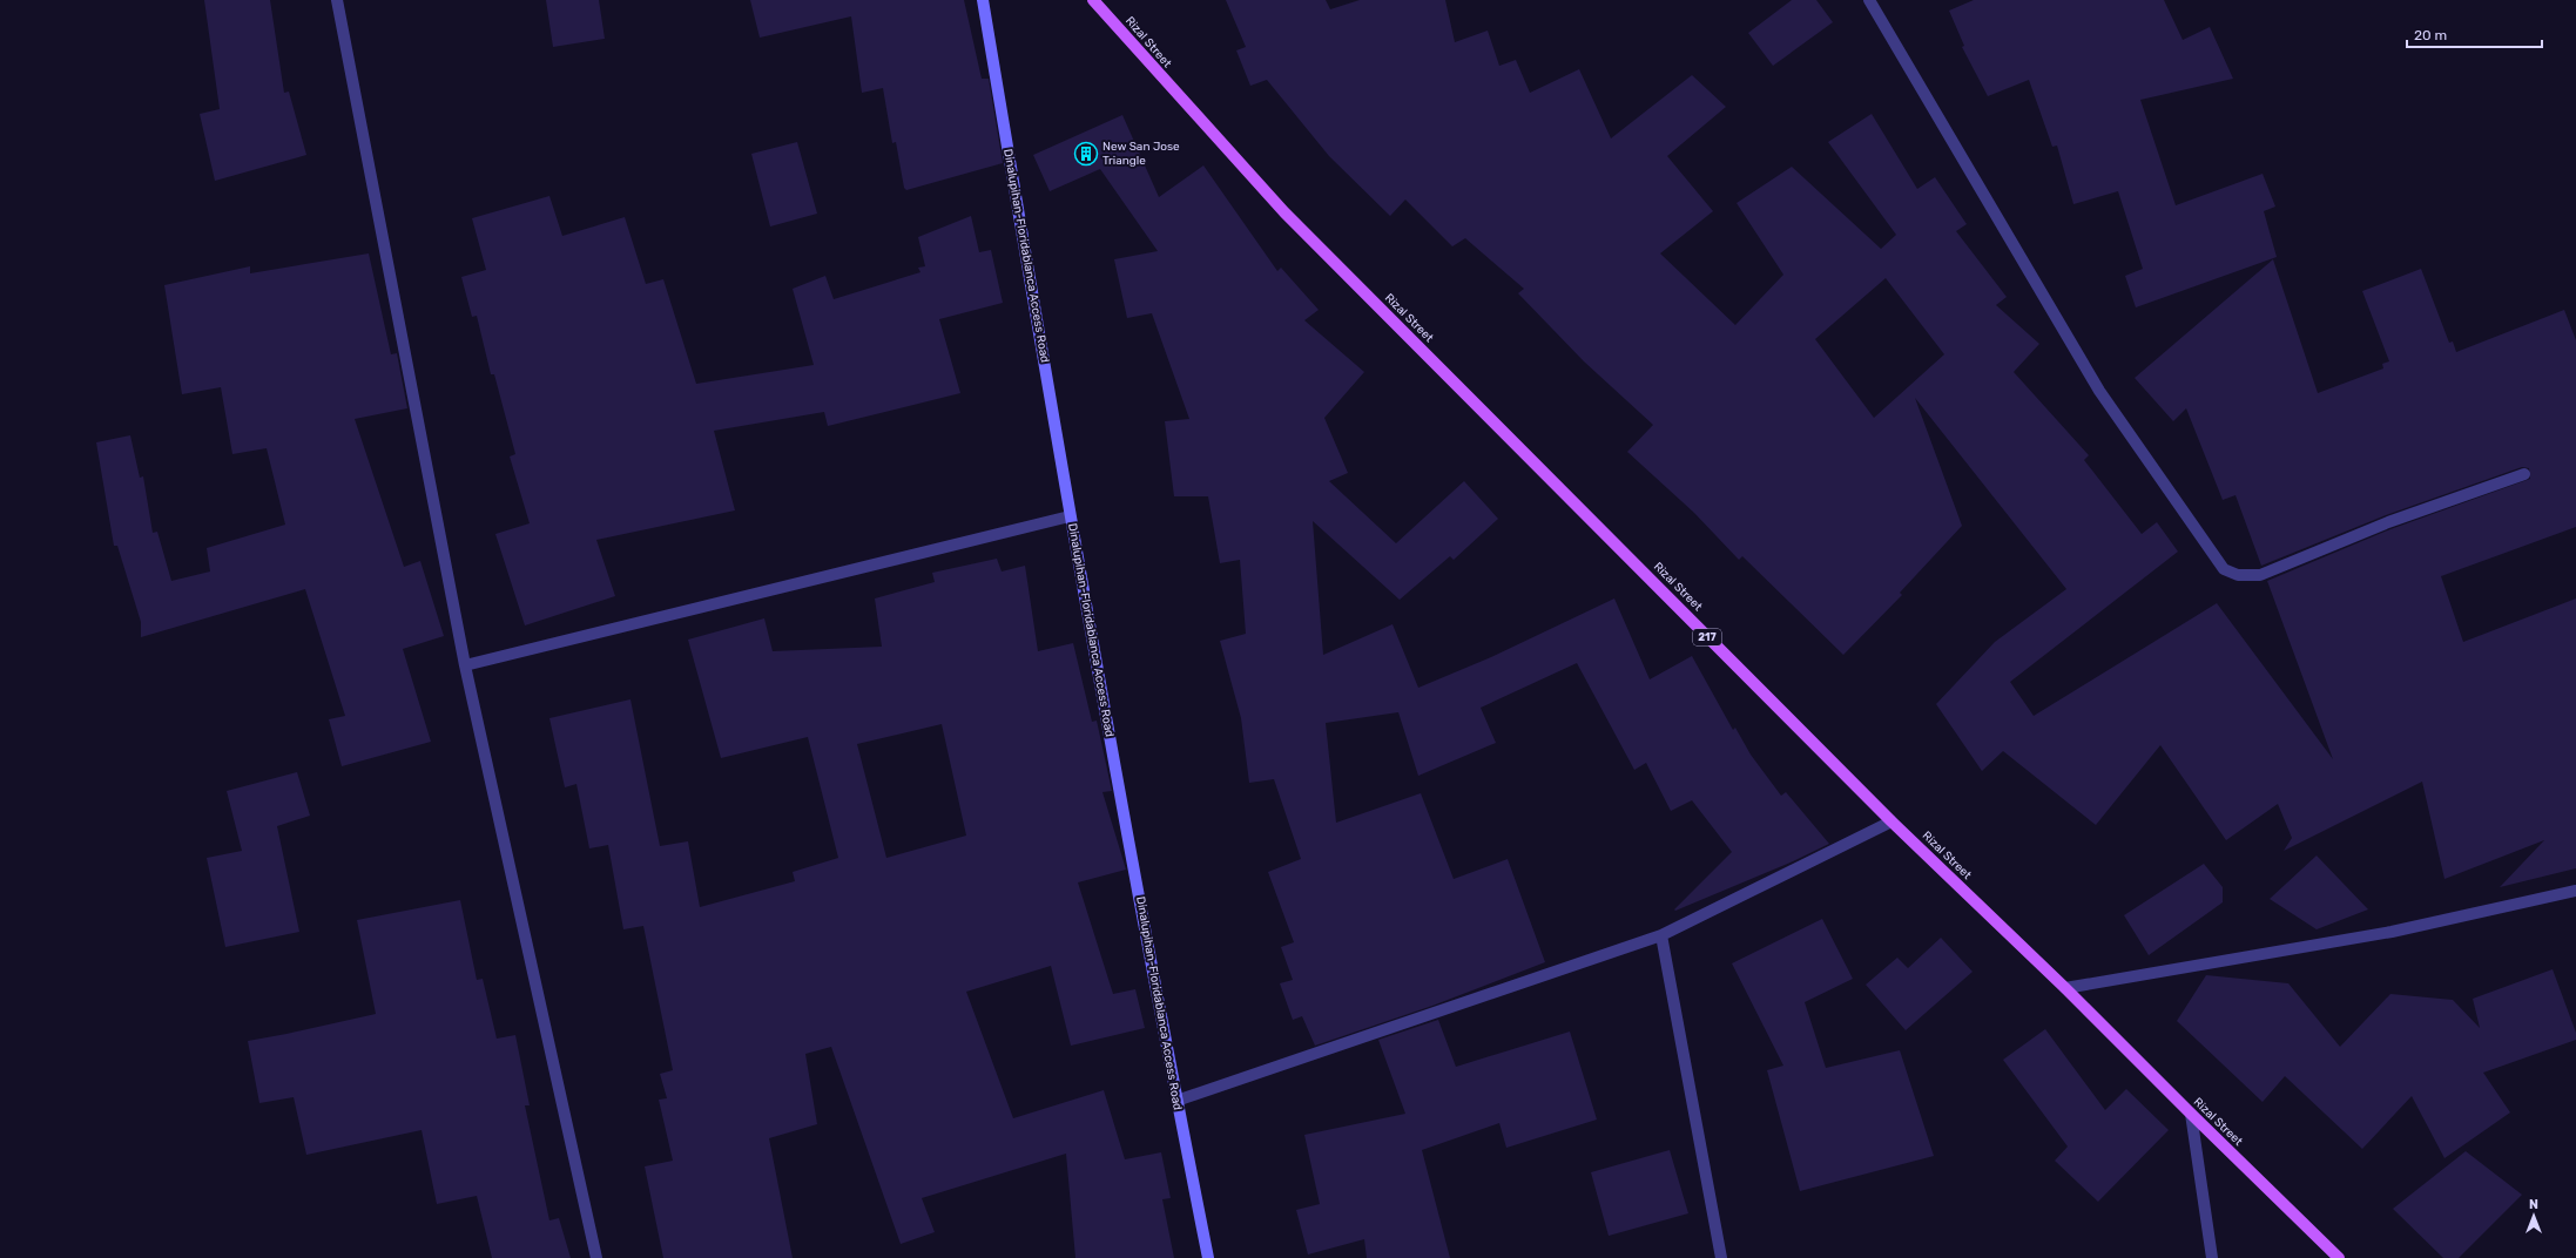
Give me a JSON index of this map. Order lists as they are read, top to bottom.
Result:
{
  "streets": {
    "main road": ["Rizal Street", "Dinalupihan-Floridablanca Access Road", "217"]
  },
  "places": {
    "building": ["New San Jose Triangle"]
  },
  "scale_bar": "20 m",
  "north": "top"
}
